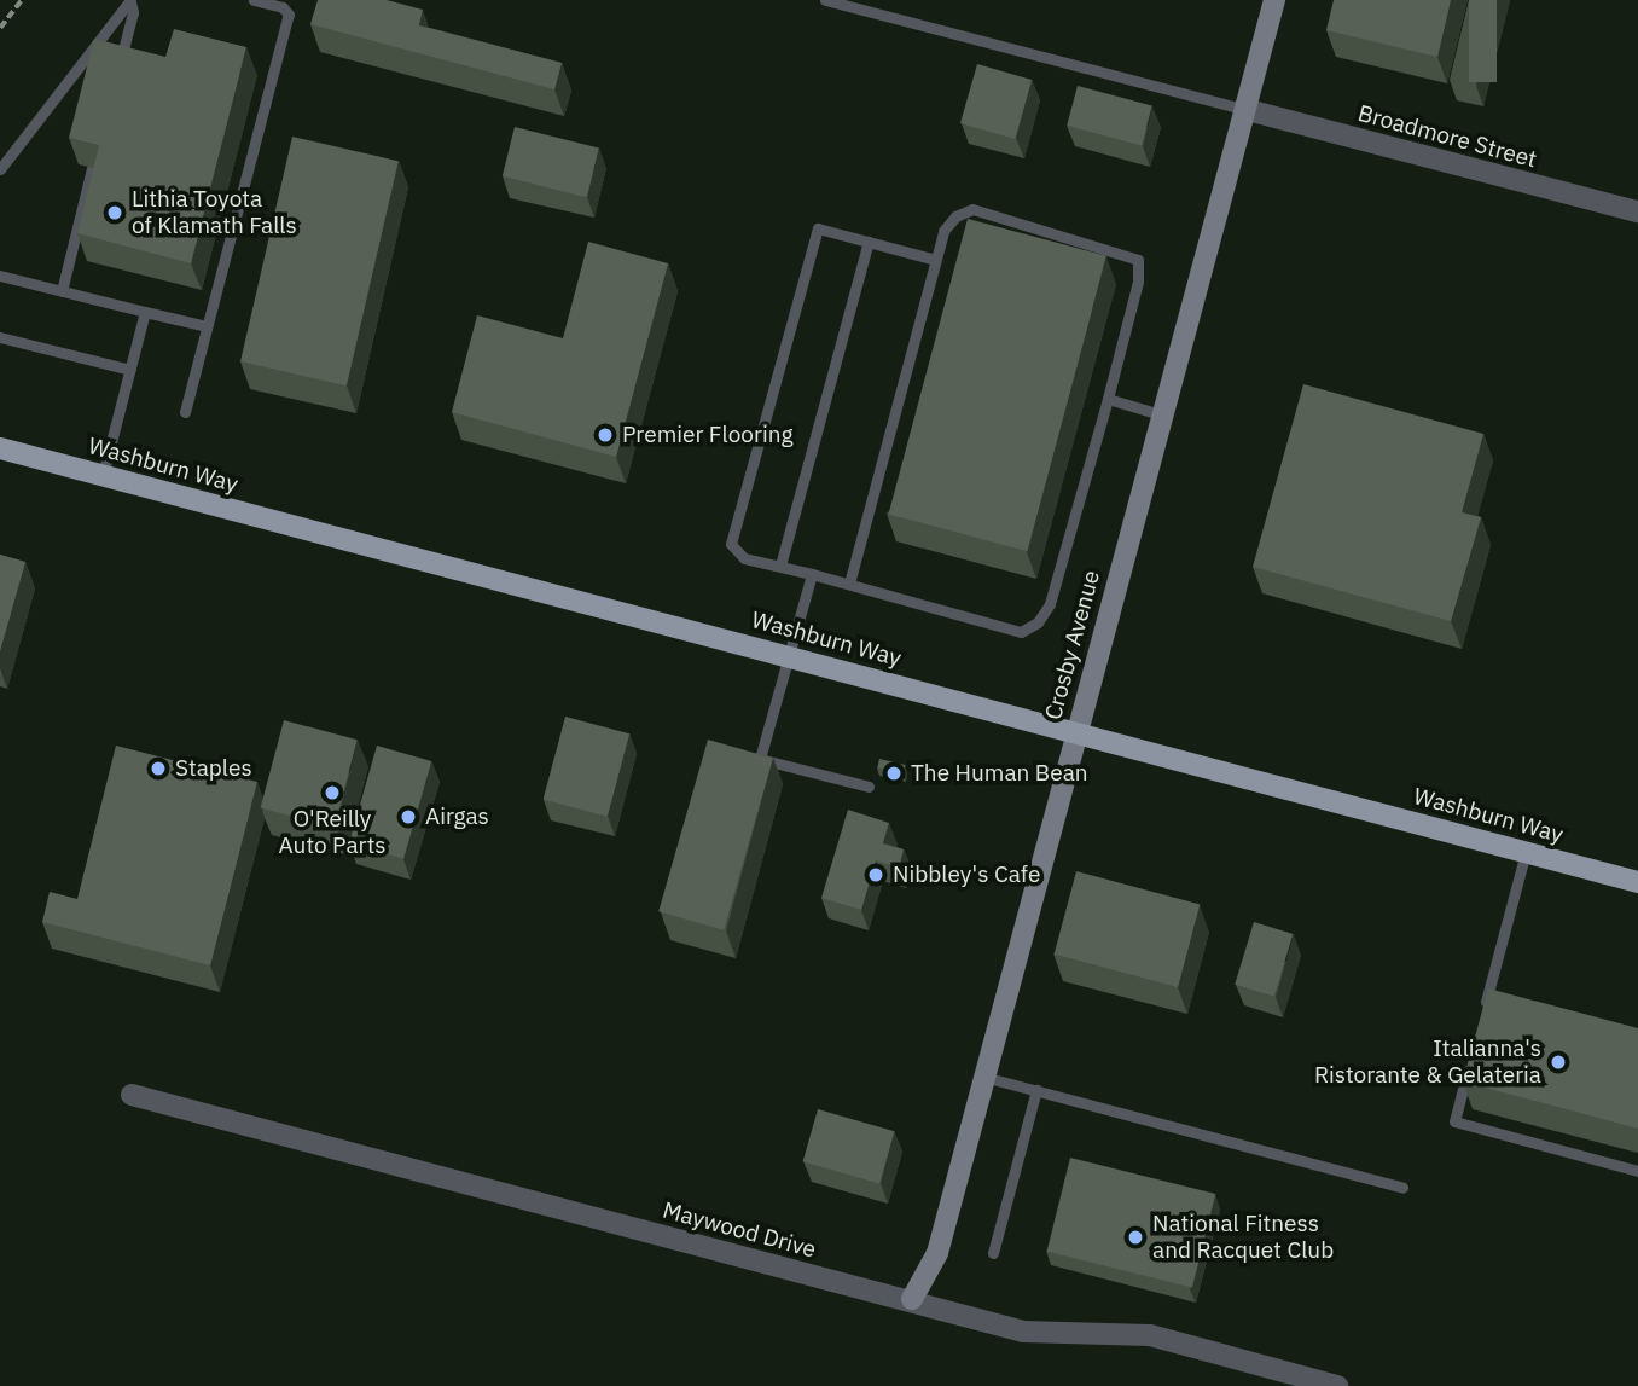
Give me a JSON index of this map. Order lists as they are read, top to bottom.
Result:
{
  "streets": {
    "main road": ["Washburn Way"],
    "street": ["Broadmore Street", "Crosby Avenue", "Maywood Drive"]
  },
  "crossings": [
    ["Broadmore Street", "Crosby Avenue"],
    ["Washburn Way", "Crosby Avenue"],
    ["Crosby Avenue", "Maywood Drive"]
  ],
  "places": [
    "Lithia Toyota of Klamath Falls",
    "Premier Flooring",
    "Staples",
    "The Human Bean",
    "O'Reilly Auto Parts",
    "Airgas",
    "Nibbley's Cafe",
    "Italianna's Ristorante & Gelateria",
    "National Fitness and Racquet Club"
  ]
}
